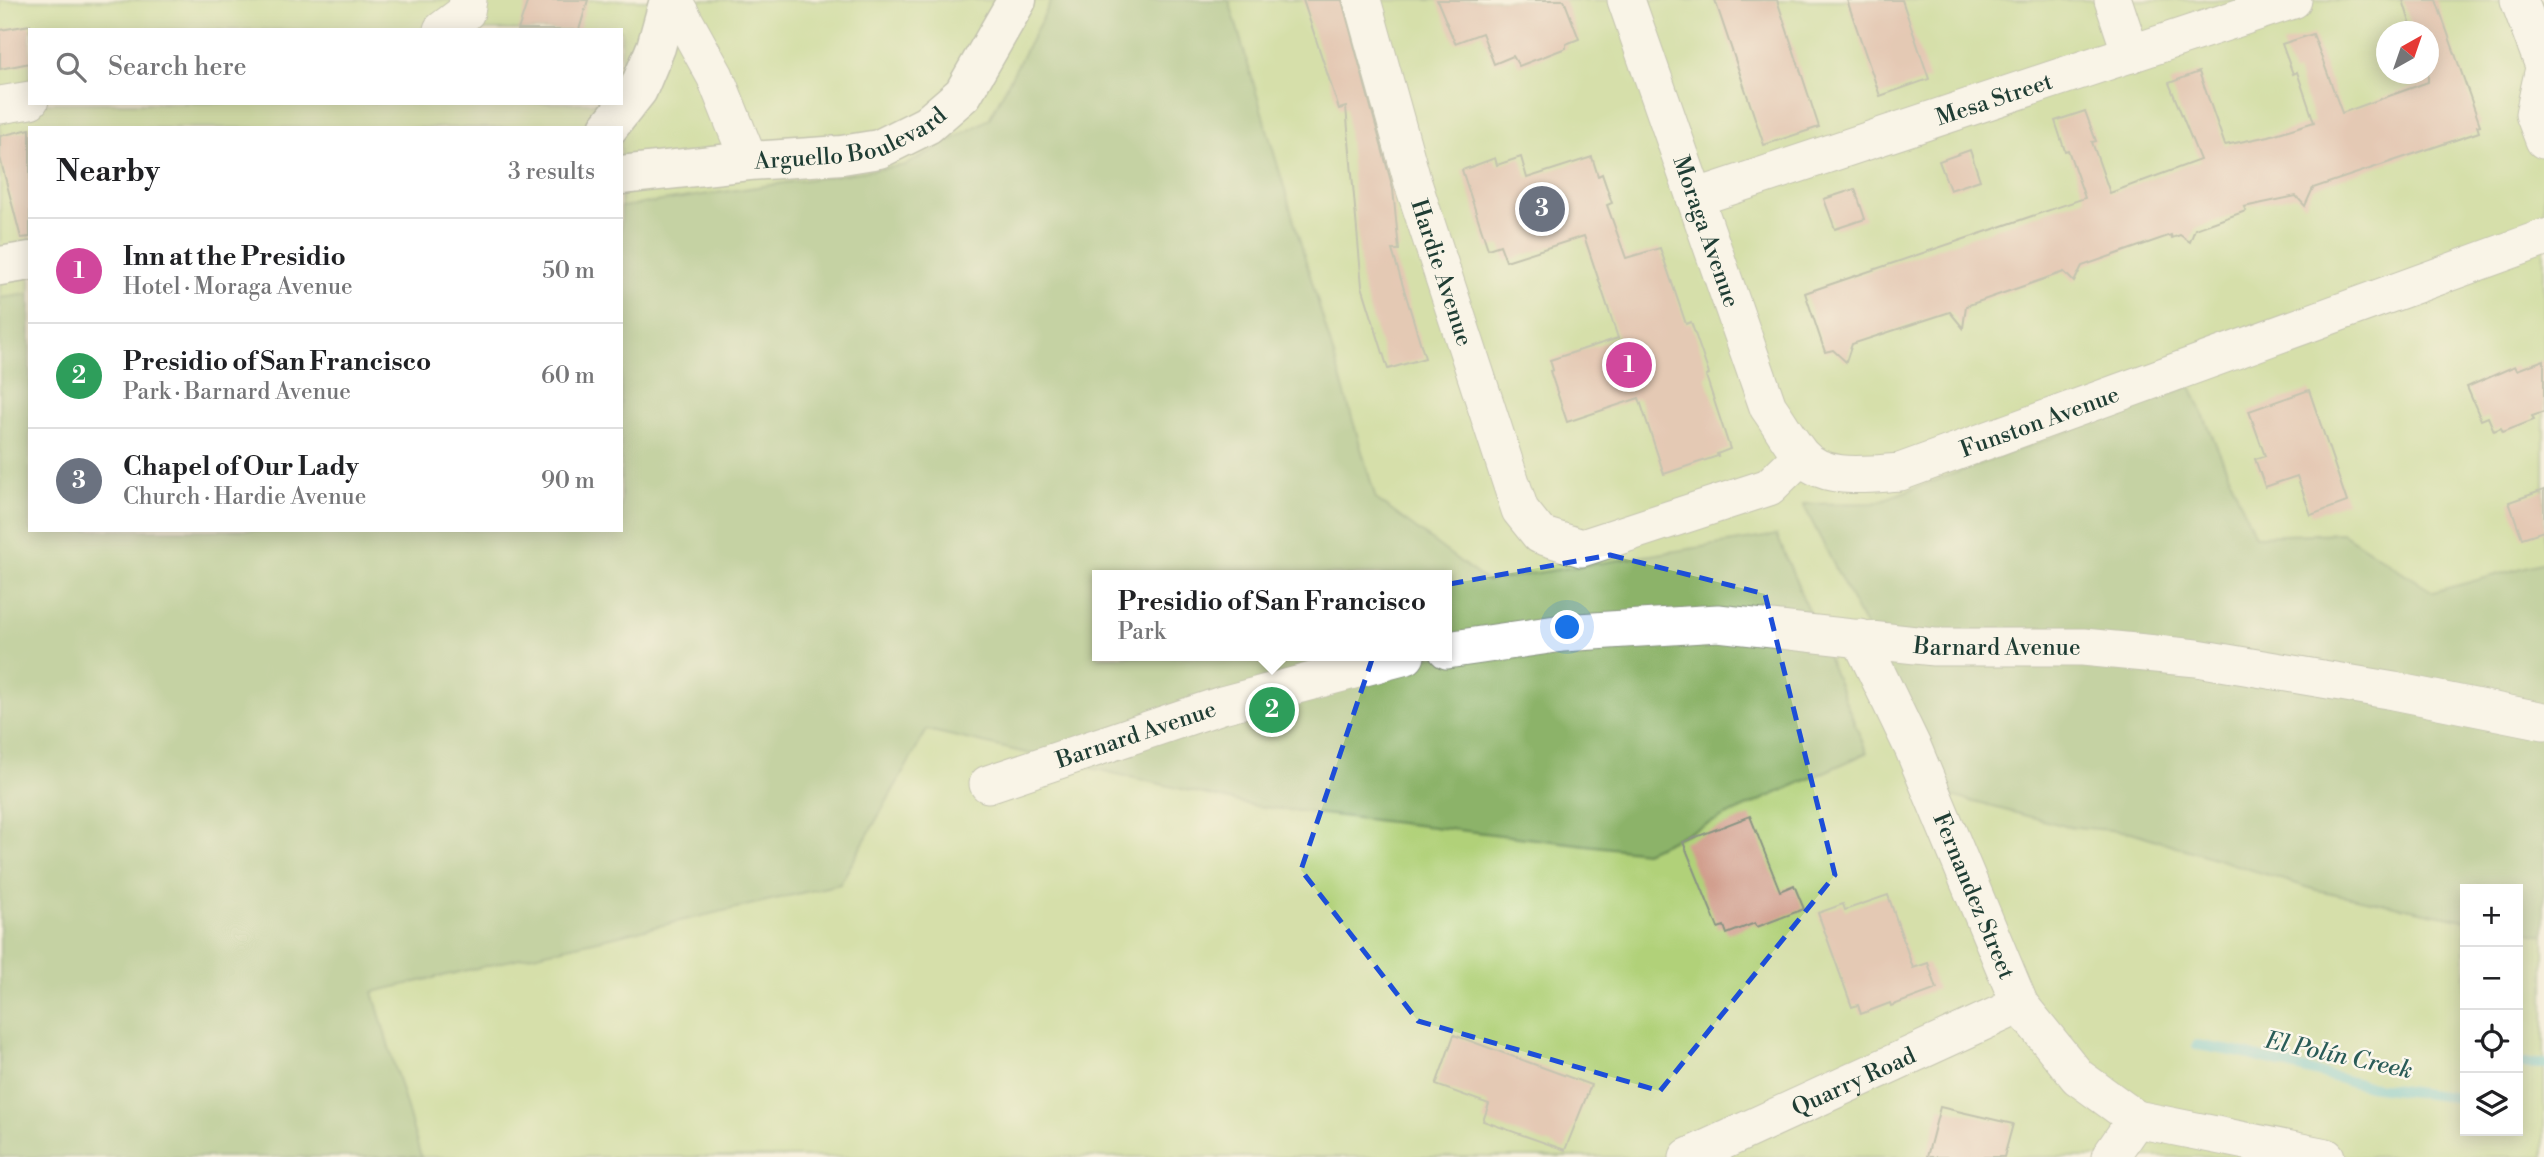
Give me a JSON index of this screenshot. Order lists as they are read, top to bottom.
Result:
{
  "streets": {
    "street": [
      "Mesa Street",
      "Arguello Boulevard",
      "Moraga Avenue",
      "Hardie Avenue",
      "Funston Avenue",
      "Barnard Avenue",
      "Fernandez Street",
      "Quarry Road"
    ]
  },
  "crossings": [
    ["Mesa Street", "Moraga Avenue"],
    ["Moraga Avenue", "Hardie Avenue"],
    ["Moraga Avenue", "Funston Avenue"],
    ["Hardie Avenue", "Funston Avenue"],
    ["Barnard Avenue", "Fernandez Street"],
    ["Fernandez Street", "Quarry Road"]
  ],
  "water": ["El Polín Creek"],
  "north": "top right",
  "page": {
    "search": "Search here",
    "heading": ["Nearby", "3 results"],
    "pins": ["3", "1", "2"],
    "list": [
      {
        "mark": "1",
        "name": "Inn at the Presidio",
        "note": "Hotel · Moraga Avenue",
        "value": "50 m"
      },
      {
        "mark": "2",
        "name": "Presidio of San Francisco",
        "note": "Park · Barnard Avenue",
        "value": "60 m"
      },
      {
        "mark": "3",
        "name": "Chapel of Our Lady",
        "note": "Church · Hardie Avenue",
        "value": "90 m"
      }
    ],
    "popup": ["Presidio of San Francisco", "Park"],
    "map_buttons": ["+", "−"]
  }
}
